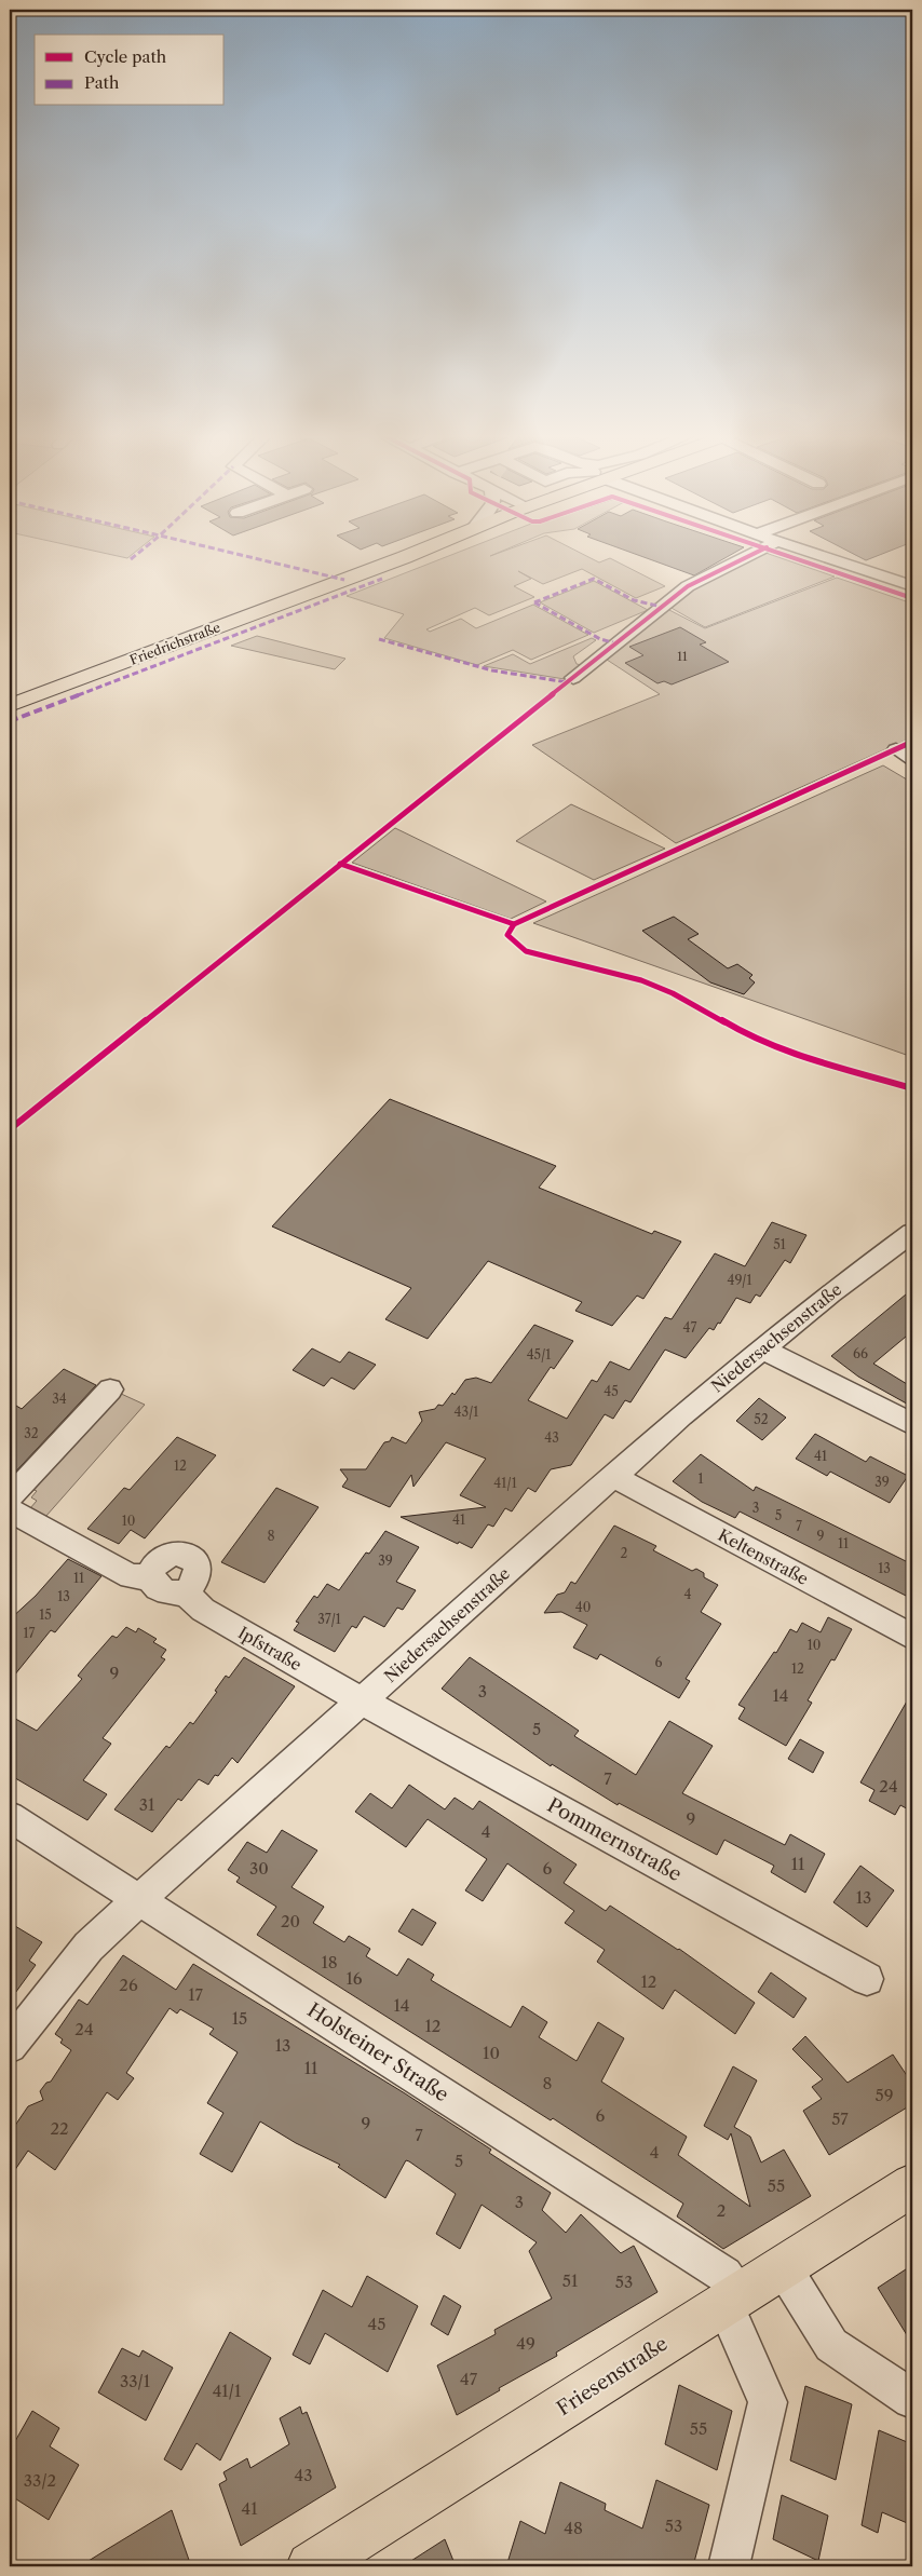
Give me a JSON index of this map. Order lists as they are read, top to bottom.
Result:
{
  "streets": {
    "main road": ["Friedrichstraße", "Friesenstraße"],
    "street": [
      "Niedersachsenstraße",
      "Keltenstraße",
      "Ipfstraße",
      "Pommernstraße",
      "Holsteiner Straße"
    ]
  },
  "crossings": [
    ["Niedersachsenstraße", "Keltenstraße"],
    ["Niedersachsenstraße", "Ipfstraße"],
    ["Niedersachsenstraße", "Pommernstraße"],
    ["Niedersachsenstraße", "Holsteiner Straße"],
    ["Ipfstraße", "Pommernstraße"],
    ["Holsteiner Straße", "Friesenstraße"]
  ],
  "house_numbers": [
    "11",
    "51",
    "49/1",
    "47",
    "66",
    "45/1",
    "45",
    "34",
    "43/1",
    "52",
    "32",
    "43",
    "41",
    "12",
    "1",
    "39",
    "41/1",
    "3",
    "5",
    "41",
    "10",
    "7",
    "8",
    "9",
    "11",
    "2",
    "39",
    "13",
    "11",
    "4",
    "13",
    "40",
    "15",
    "37/1",
    "17",
    "10",
    "6",
    "12",
    "9",
    "3",
    "14",
    "5",
    "7",
    "24",
    "31",
    "9",
    "4",
    "11",
    "30",
    "6",
    "13",
    "20",
    "18",
    "16",
    "12",
    "26",
    "17",
    "14",
    "15",
    "12",
    "24",
    "13",
    "10",
    "11",
    "8",
    "59",
    "6",
    "57",
    "9",
    "22",
    "7",
    "4",
    "5",
    "55",
    "3",
    "2",
    "51",
    "53",
    "45",
    "49",
    "47",
    "33/1",
    "41/1",
    "55",
    "43",
    "33/2",
    "41",
    "53",
    "48"
  ],
  "legend": ["Cycle path", "Path"]
}
